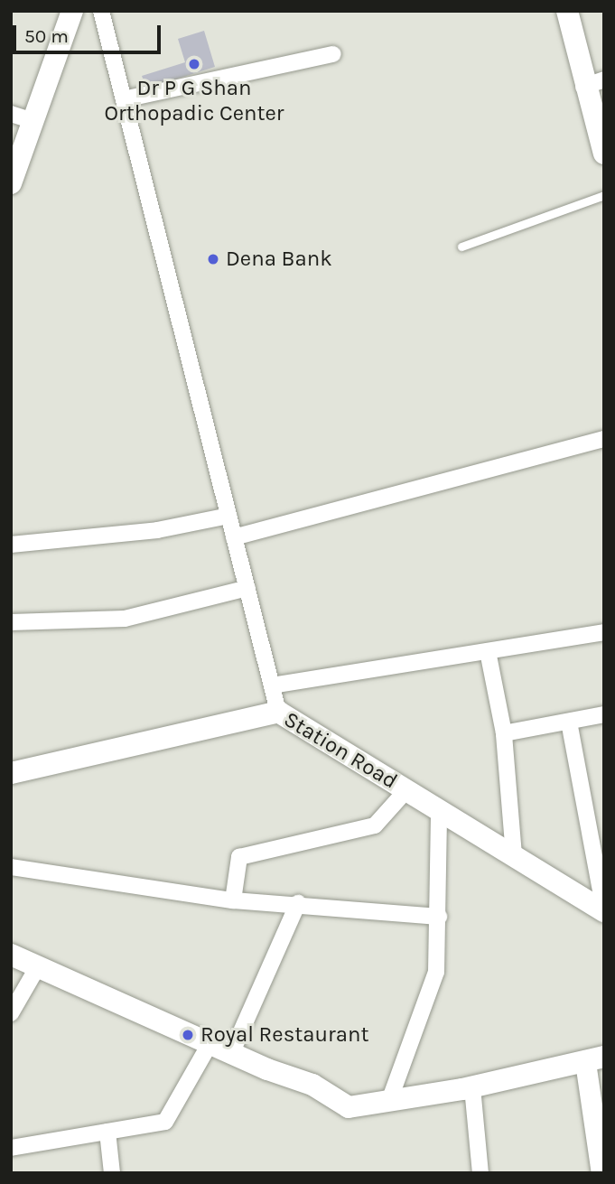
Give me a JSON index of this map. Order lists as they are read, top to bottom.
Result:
{
  "streets": {
    "main road": ["Station Road"]
  },
  "places": ["Dr P G Shan Orthopadic Center", "Dena Bank", "Royal Restaurant"],
  "scale_bar": "50 m"
}
